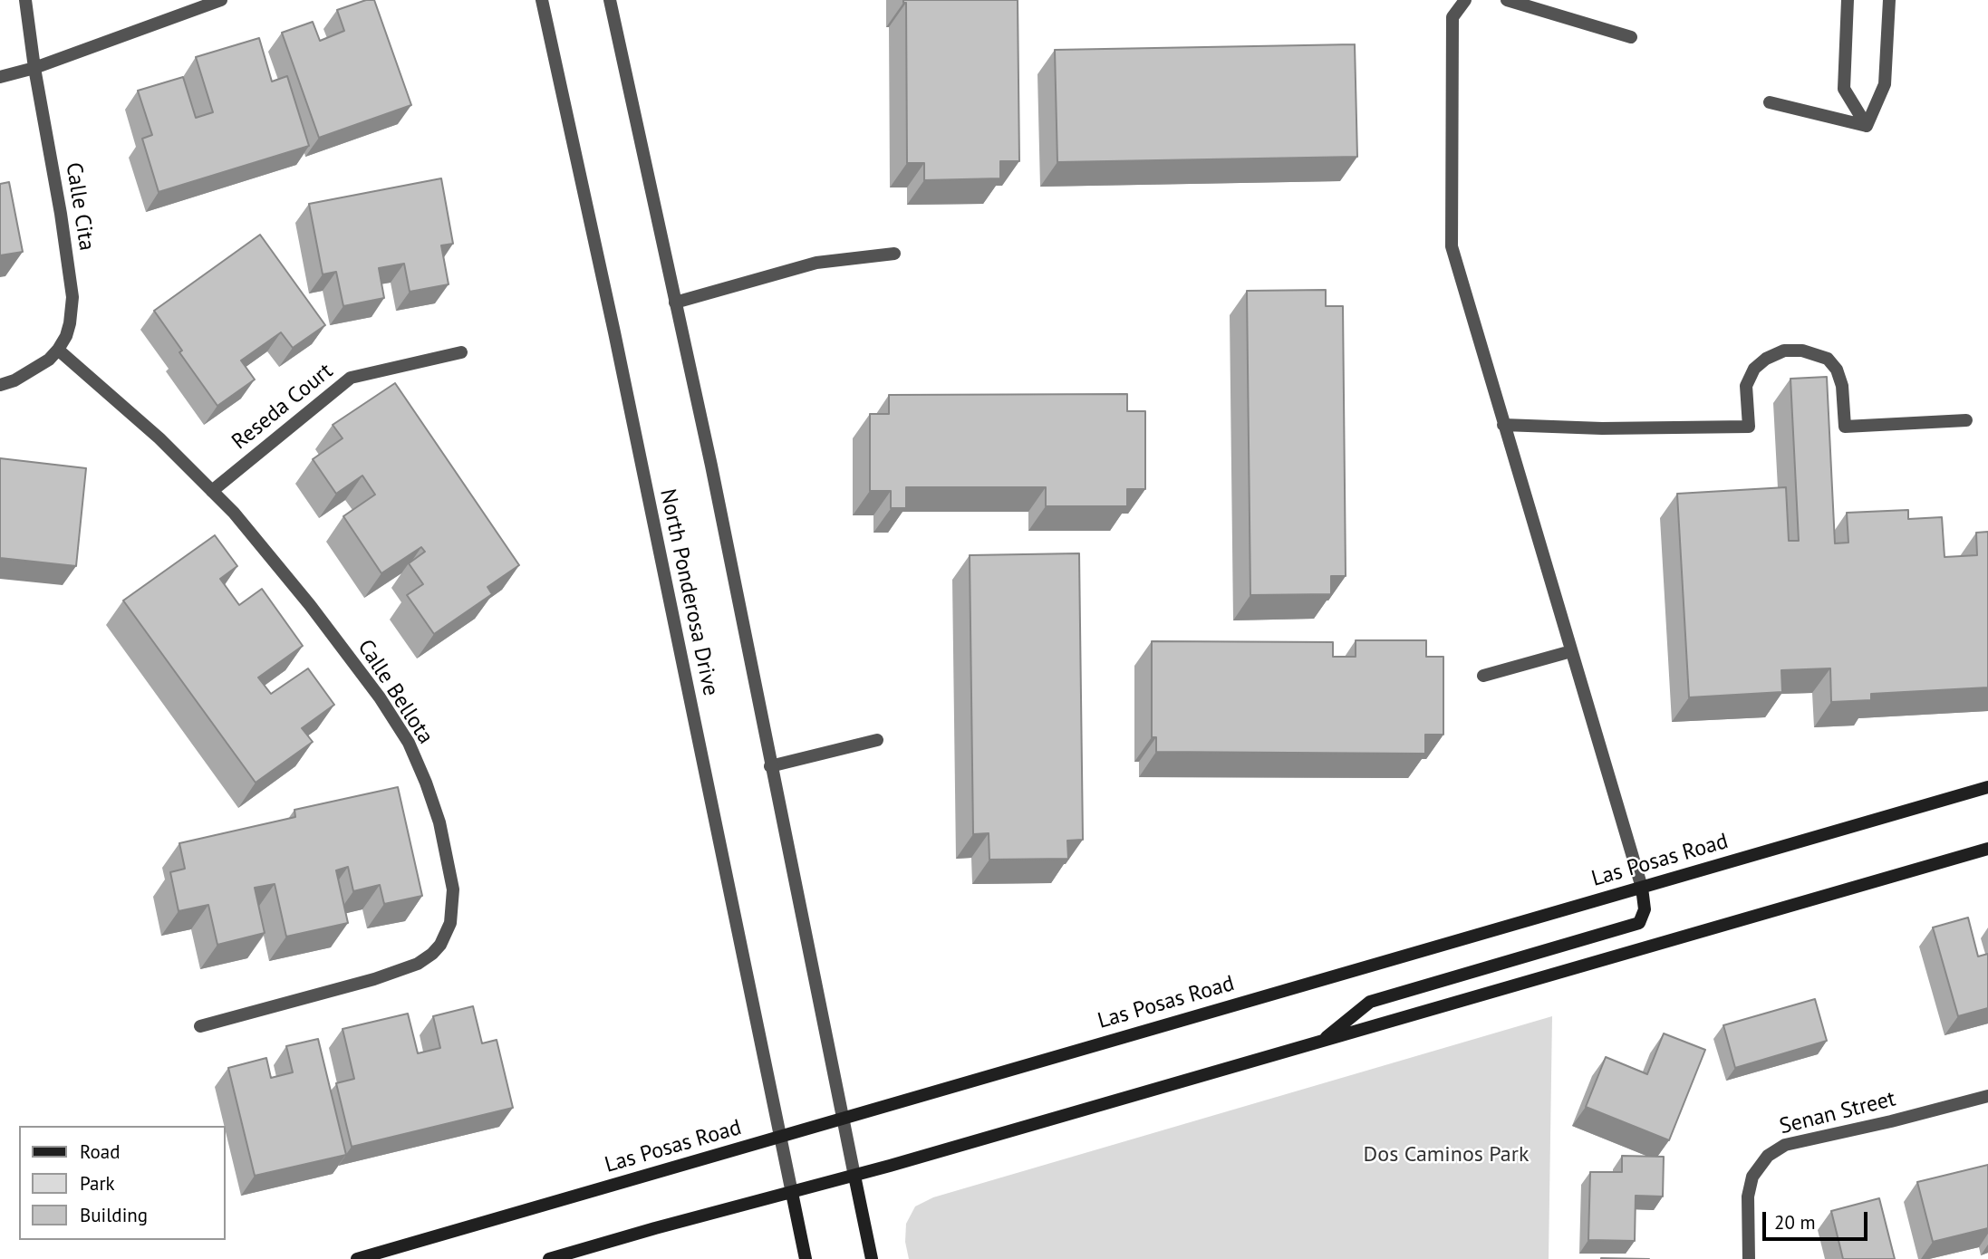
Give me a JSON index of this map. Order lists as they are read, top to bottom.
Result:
{
  "streets": {
    "main road": ["Las Posas Road"],
    "street": [
      "Calle Cita",
      "Reseda Court",
      "North Ponderosa Drive",
      "Calle Bellota",
      "Senan Street"
    ]
  },
  "crossings": [
    ["Calle Cita", "Calle Bellota"],
    ["Reseda Court", "Calle Bellota"],
    ["North Ponderosa Drive", "Las Posas Road"]
  ],
  "parks": ["Dos Caminos Park"],
  "legend": ["Road", "Park", "Building"],
  "scale_bar": "20 m"
}
